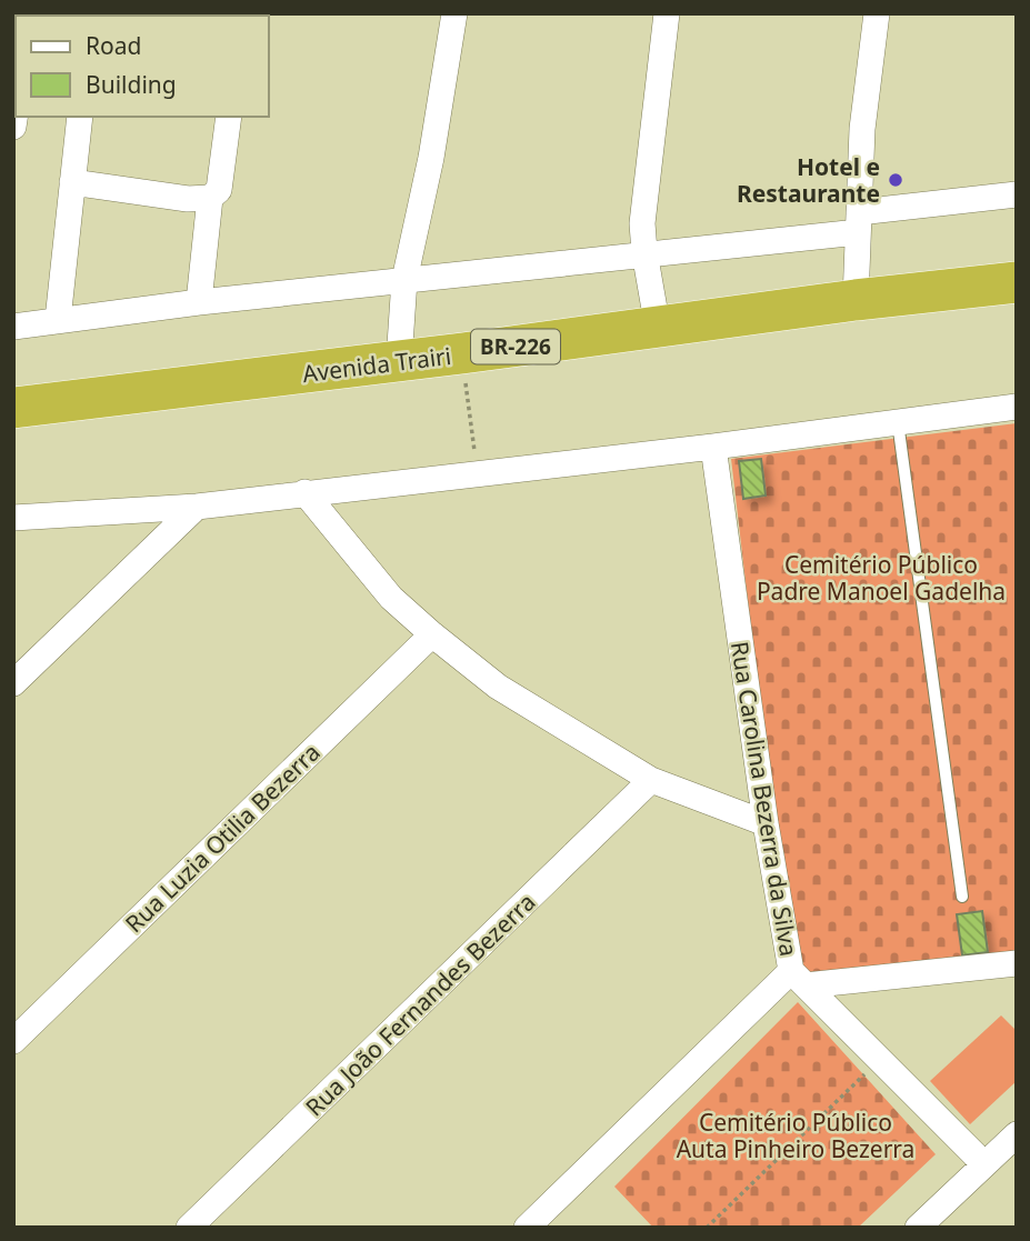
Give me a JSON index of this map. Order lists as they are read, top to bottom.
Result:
{
  "streets": {
    "highway": ["BR-226", "Avenida Trairi"],
    "street": ["Rua Carolina Bezerra da Silva", "Rua Luzia Otilia Bezerra", "Rua João Fernandes Bezerra"]
  },
  "parks": ["Cemitério Público Padre Manoel Gadelha", "Cemitério Público Auta Pinheiro Bezerra"],
  "places": ["Hotel e Restaurante"],
  "legend": ["Road", "Building"]
}
